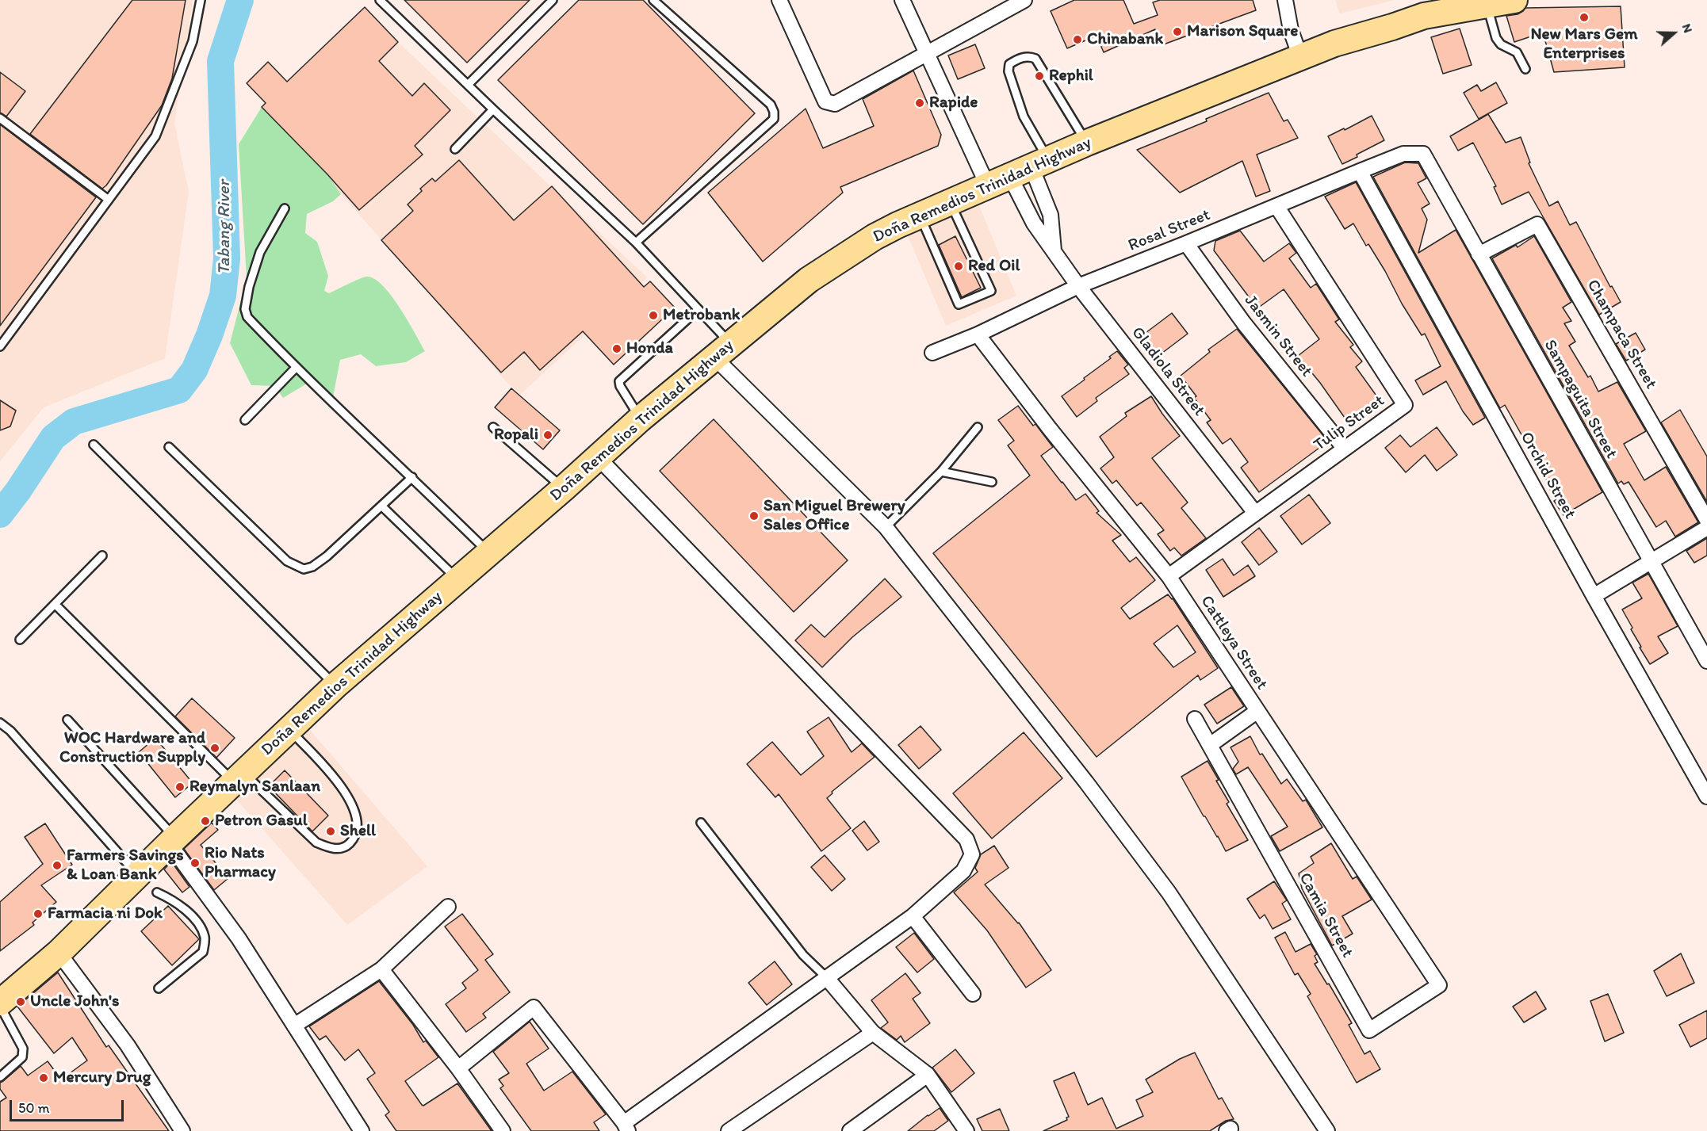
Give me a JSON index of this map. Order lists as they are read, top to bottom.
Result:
{
  "streets": {
    "highway": ["Doña Remedios Trinidad Highway"],
    "street": [
      "Rosal Street",
      "Champaca Street",
      "Jasmin Street",
      "Gladiola Street",
      "Sampaguita Street",
      "Tulip Street",
      "Orchid Street",
      "Cattleya Street",
      "Camia Street"
    ]
  },
  "crossings": [
    ["Doña Remedios Trinidad Highway", "Gladiola Street"],
    ["Rosal Street", "Jasmin Street"],
    ["Rosal Street", "Gladiola Street"],
    ["Rosal Street", "Sampaguita Street"],
    ["Rosal Street", "Tulip Street"],
    ["Rosal Street", "Orchid Street"],
    ["Rosal Street", "Cattleya Street"],
    ["Champaca Street", "Sampaguita Street"],
    ["Jasmin Street", "Tulip Street"],
    ["Gladiola Street", "Tulip Street"],
    ["Tulip Street", "Cattleya Street"],
    ["Cattleya Street", "Camia Street"]
  ],
  "water": ["Tabang River"],
  "places": [
    "New Mars Gem Enterprises",
    "Marison Square",
    "Chinabank",
    "Rephil",
    "Rapide",
    "Red Oil",
    "Metrobank",
    "Honda",
    "Ropali",
    "San Miguel Brewery Sales Office",
    "WOC Hardware and Construction Supply",
    "Reymalyn Sanlaan",
    "Petron Gasul",
    "Shell",
    "Rio Nats Pharmacy",
    "Farmers Savings & Loan Bank",
    "Farmacia ni Dok",
    "Uncle John's",
    "Mercury Drug"
  ],
  "scale_bar": "50 m",
  "north": "right"
}
